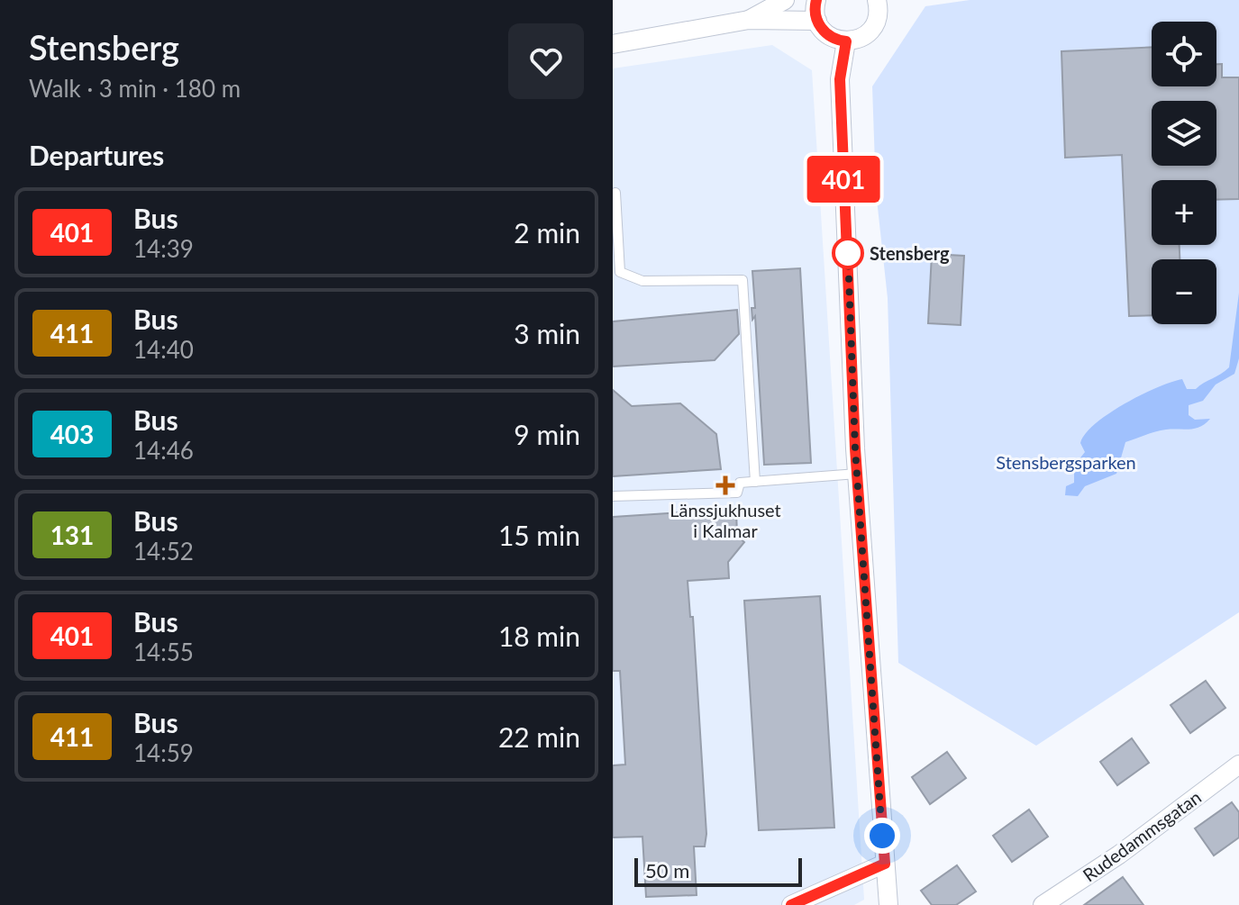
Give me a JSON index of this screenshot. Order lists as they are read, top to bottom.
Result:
{
  "streets": {
    "street": ["Rudedammsgatan"]
  },
  "parks": ["Stensbergsparken"],
  "places": {
    "other": ["Stensberg"],
    "health": ["Länssjukhuset i Kalmar"]
  },
  "lines": ["bus line 401"],
  "scale_bar": "50 m",
  "page": {
    "heading": [
      ["Stensberg", "Walk · 3 min · 180 m"],
      "Departures"
    ],
    "on_map": "401",
    "map_buttons": ["+", "−"],
    "list": [
      {
        "mark": "401",
        "name": "Bus",
        "note": "14:39",
        "value": "2 min"
      },
      {
        "mark": "411",
        "name": "Bus",
        "note": "14:40",
        "value": "3 min"
      },
      {
        "mark": "403",
        "name": "Bus",
        "note": "14:46",
        "value": "9 min"
      },
      {
        "mark": "131",
        "name": "Bus",
        "note": "14:52",
        "value": "15 min"
      },
      {
        "mark": "401",
        "name": "Bus",
        "note": "14:55",
        "value": "18 min"
      },
      {
        "mark": "411",
        "name": "Bus",
        "note": "14:59",
        "value": "22 min"
      }
    ],
    "scale": "50 m"
  }
}
